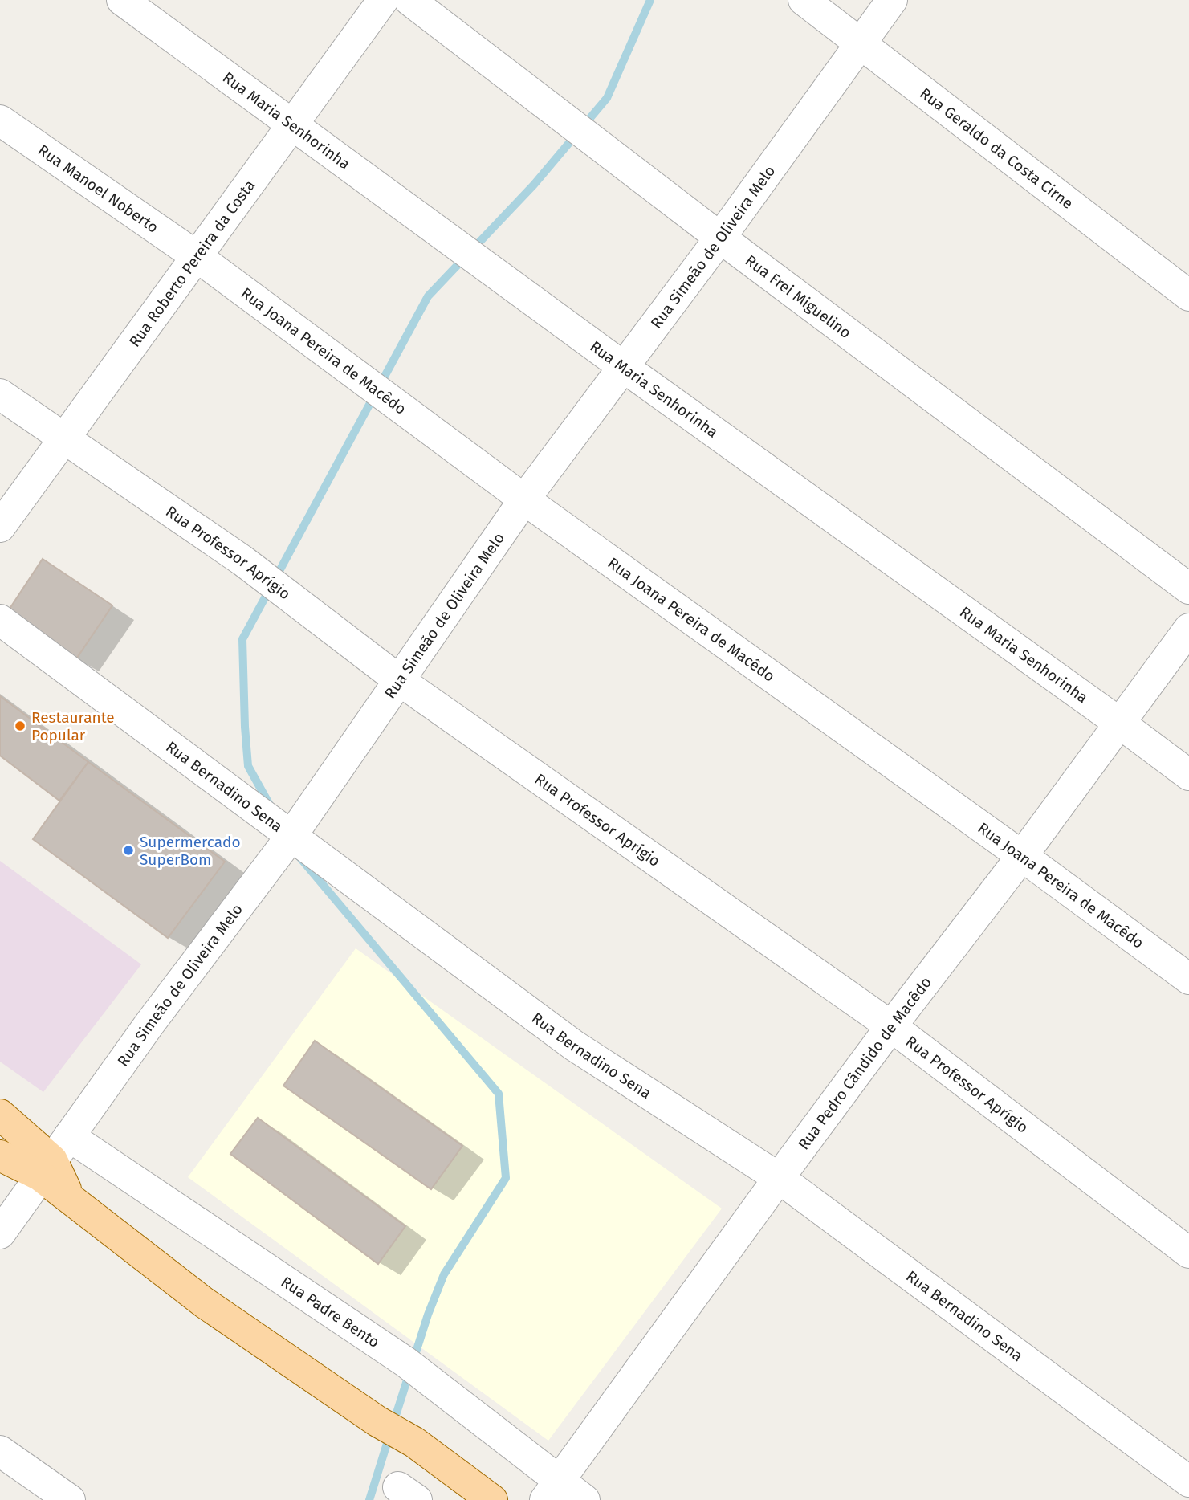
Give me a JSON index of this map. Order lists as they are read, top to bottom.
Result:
{
  "streets": {
    "street": [
      "Rua Maria Senhorinha",
      "Rua Geraldo da Costa Cirne",
      "Rua Manoel Noberto",
      "Rua Simeão de Oliveira Melo",
      "Rua Roberto Pereira da Costa",
      "Rua Frei Miguelino",
      "Rua Joana Pereira de Macêdo",
      "Rua Professor Aprígio",
      "Rua Bernadino Sena",
      "Rua Pedro Cândido de Macêdo",
      "Rua Padre Bento"
    ]
  },
  "crossings": [
    ["Rua Maria Senhorinha", "Rua Simeão de Oliveira Melo"],
    ["Rua Maria Senhorinha", "Rua Roberto Pereira da Costa"],
    ["Rua Maria Senhorinha", "Rua Pedro Cândido de Macêdo"],
    ["Rua Geraldo da Costa Cirne", "Rua Simeão de Oliveira Melo"],
    ["Rua Manoel Noberto", "Rua Roberto Pereira da Costa"],
    ["Rua Manoel Noberto", "Rua Joana Pereira de Macêdo"],
    ["Rua Simeão de Oliveira Melo", "Rua Frei Miguelino"],
    ["Rua Simeão de Oliveira Melo", "Rua Joana Pereira de Macêdo"],
    ["Rua Simeão de Oliveira Melo", "Rua Professor Aprígio"],
    ["Rua Simeão de Oliveira Melo", "Rua Bernadino Sena"],
    ["Rua Simeão de Oliveira Melo", "Rua Padre Bento"],
    ["Rua Roberto Pereira da Costa", "Rua Joana Pereira de Macêdo"],
    ["Rua Roberto Pereira da Costa", "Rua Professor Aprígio"],
    ["Rua Joana Pereira de Macêdo", "Rua Pedro Cândido de Macêdo"],
    ["Rua Professor Aprígio", "Rua Pedro Cândido de Macêdo"],
    ["Rua Bernadino Sena", "Rua Pedro Cândido de Macêdo"],
    ["Rua Pedro Cândido de Macêdo", "Rua Padre Bento"]
  ],
  "places": ["Restaurante Popular", "Supermercado SuperBom"]
}
